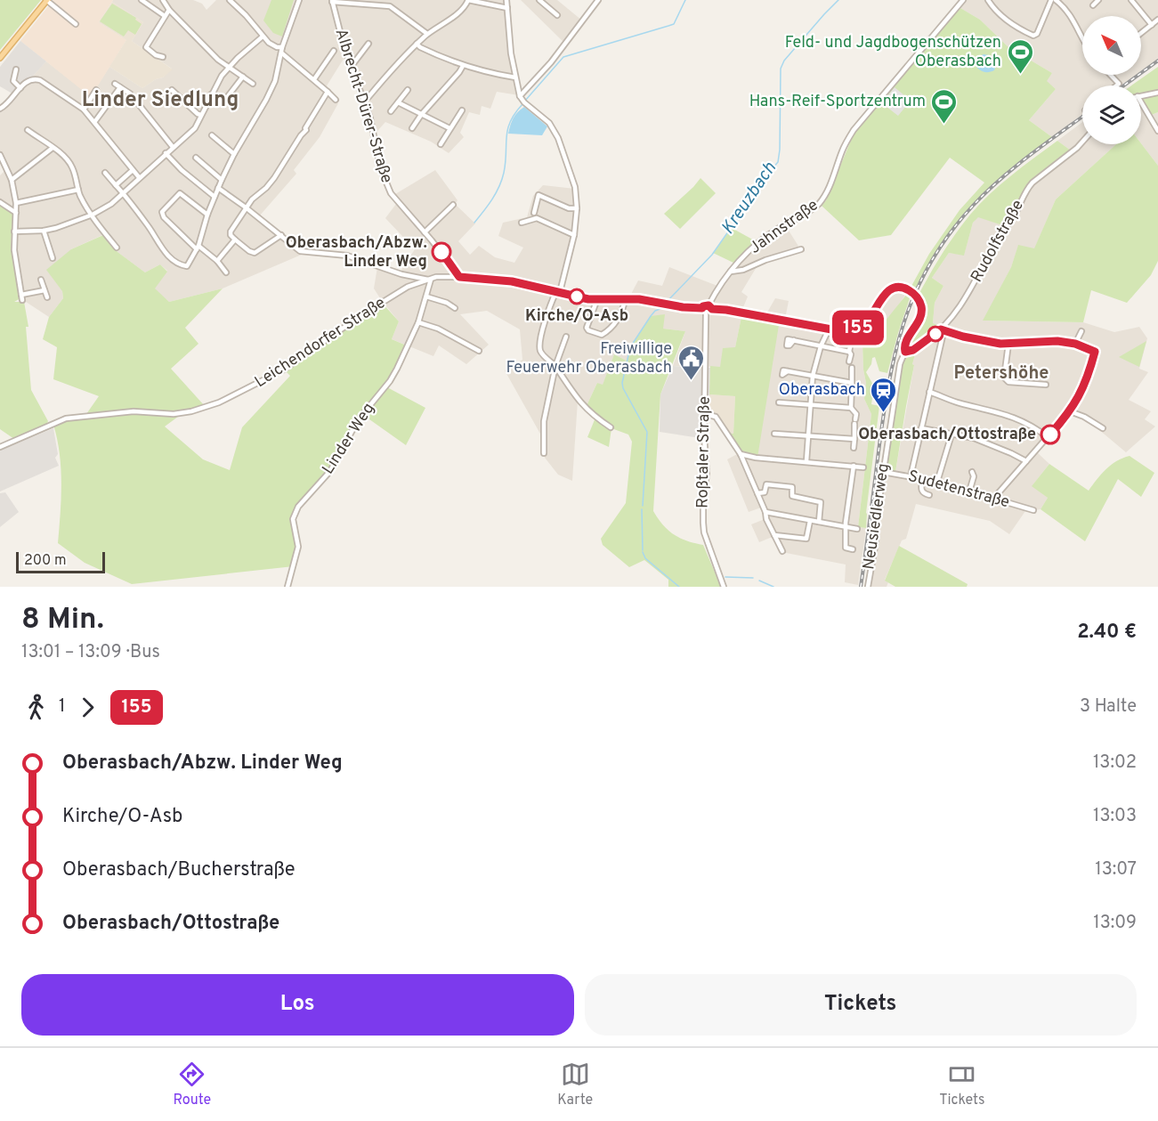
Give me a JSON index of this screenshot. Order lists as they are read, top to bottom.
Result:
{
  "streets": {
    "street": [
      "Albrecht-Dürer-Straße",
      "Jahnstraße",
      "Rudolfstraße",
      "Leichendorfer Straße",
      "Linder Weg",
      "Roßtaler Straße",
      "Sudetenstraße",
      "Neusiedlerweg"
    ]
  },
  "crossings": [
    ["Jahnstraße", "Roßtaler Straße"],
    ["Rudolfstraße", "Neusiedlerweg"],
    ["Leichendorfer Straße", "Linder Weg"],
    ["Sudetenstraße", "Neusiedlerweg"]
  ],
  "districts": ["Linder Siedlung", "Petershöhe"],
  "water": ["Kreuzbach"],
  "places": {
    "sports": ["Feld- und Jagdbogenschützen Oberasbach", "Hans-Reif-Sportzentrum"],
    "other": ["Oberasbach/Abzw. Linder Weg", "Kirche/O-Asb", "Oberasbach/Ottostraße"],
    "public building": ["Freiwillige Feuerwehr Oberasbach"],
    "station": ["Oberasbach"]
  },
  "lines": ["bus line 155"],
  "scale_bar": "200 m",
  "north": "top left",
  "page": {
    "on_map": "155",
    "scale": "200 m",
    "heading": ["8 Min.", "13:01 – 13:09 · Bus", "2.40 €"],
    "legs": ["1", "155", "3 Halte"],
    "list": [
      {
        "name": "Oberasbach/Abzw. Linder Weg",
        "value": "13:02"
      },
      {
        "name": "Kirche/O-Asb",
        "value": "13:03"
      },
      {
        "name": "Oberasbach/Bucherstraße",
        "value": "13:07"
      },
      {
        "name": "Oberasbach/Ottostraße",
        "value": "13:09"
      }
    ],
    "buttons": ["Los", "Tickets"],
    "tabs": ["Route", "Karte", "Tickets"]
  }
}
